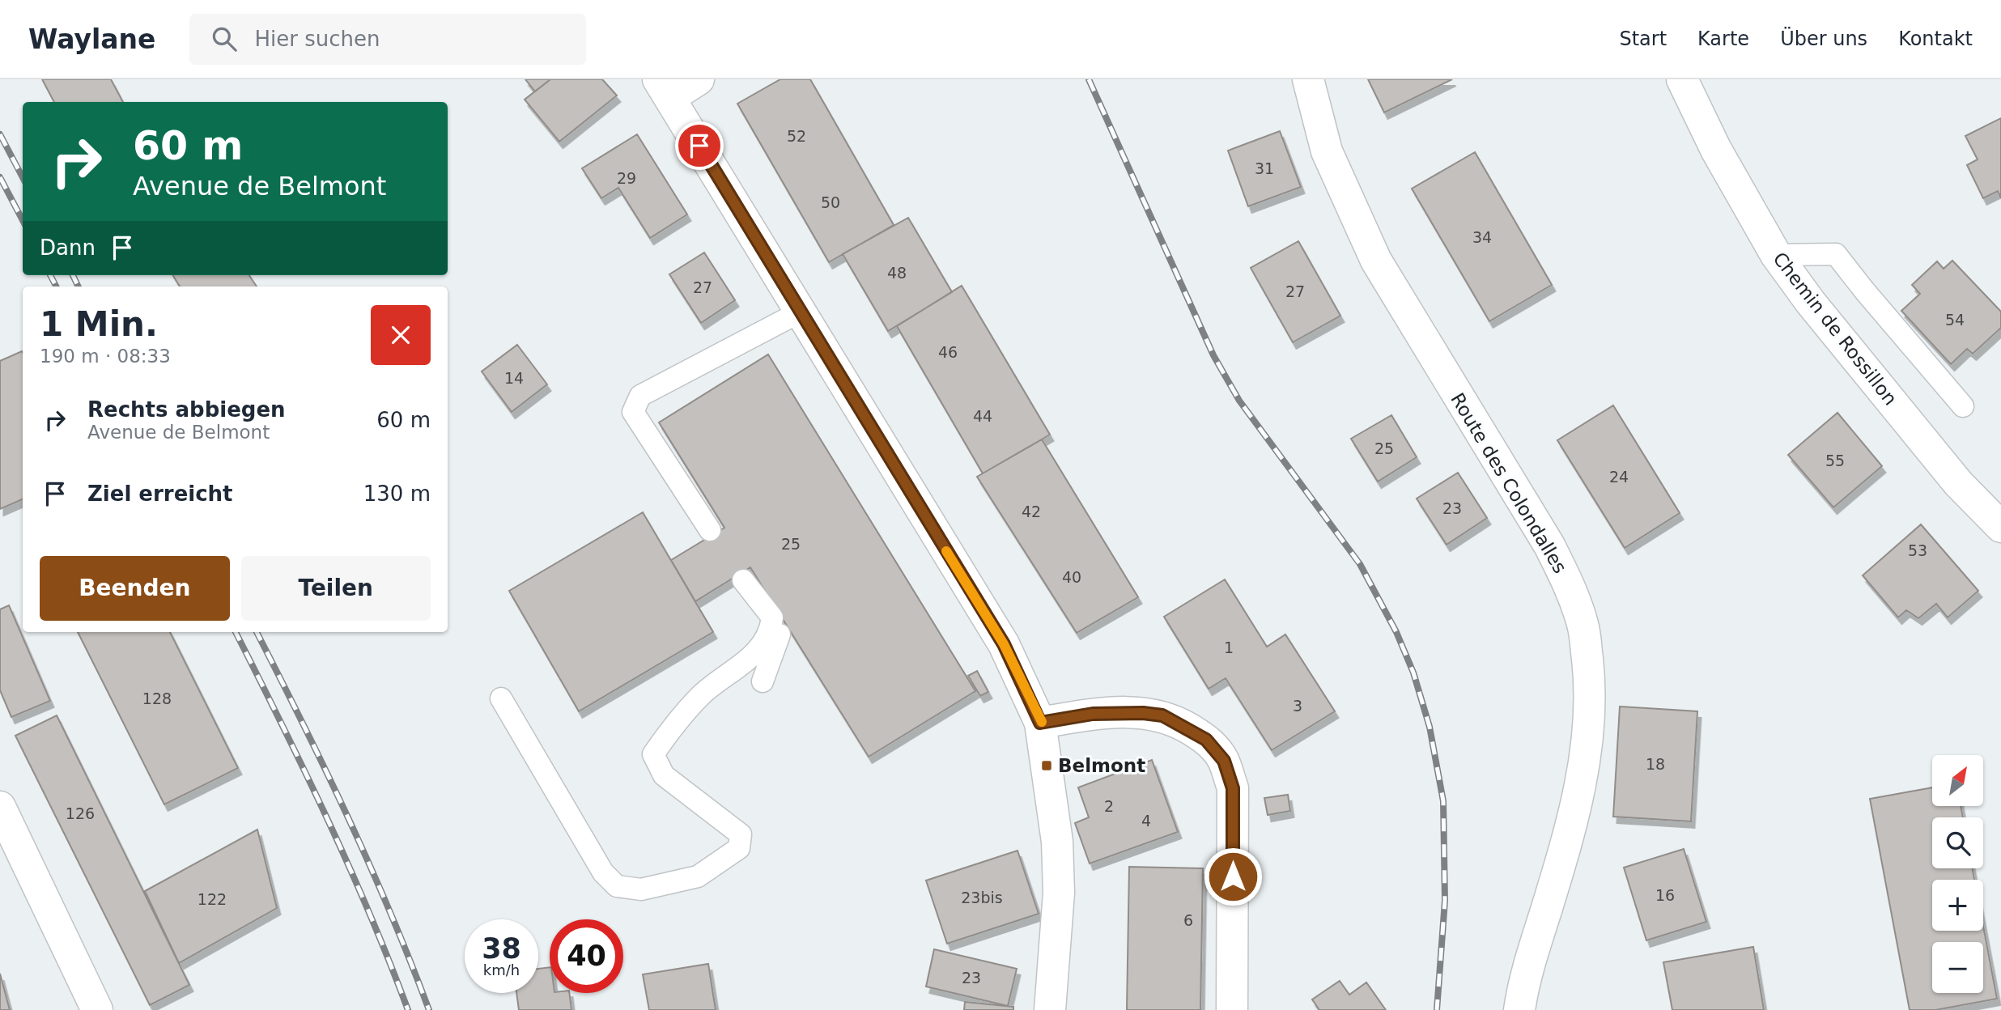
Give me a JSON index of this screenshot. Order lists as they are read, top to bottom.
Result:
{
  "streets": {
    "street": ["Chemin de Rossillon", "Route des Colondalles"]
  },
  "places": {
    "transit": ["Belmont"]
  },
  "house_numbers": [
    "52",
    "31",
    "29",
    "50",
    "34",
    "48",
    "27",
    "27",
    "54",
    "46",
    "14",
    "44",
    "25",
    "55",
    "24",
    "23",
    "42",
    "25",
    "53",
    "40",
    "1",
    "128",
    "3",
    "18",
    "2",
    "126",
    "4",
    "16",
    "23bis",
    "122",
    "6",
    "23"
  ],
  "north": "top right",
  "page": {
    "header": "Waylane",
    "search": "Hier suchen",
    "nav": [
      "Start",
      "Karte",
      "Über uns",
      "Kontakt"
    ],
    "turn": ["60 m", "Avenue de Belmont"],
    "then": "Dann",
    "heading": ["1 Min.", "190 m · 08:33"],
    "list": [
      {
        "name": "Rechts abbiegen",
        "note": "Avenue de Belmont",
        "value": "60 m"
      },
      {
        "name": "Ziel erreicht",
        "value": "130 m"
      }
    ],
    "buttons": ["Beenden", "Teilen"],
    "map_buttons": ["+", "−"],
    "speed": "38 km/h",
    "limit": "40"
  }
}
